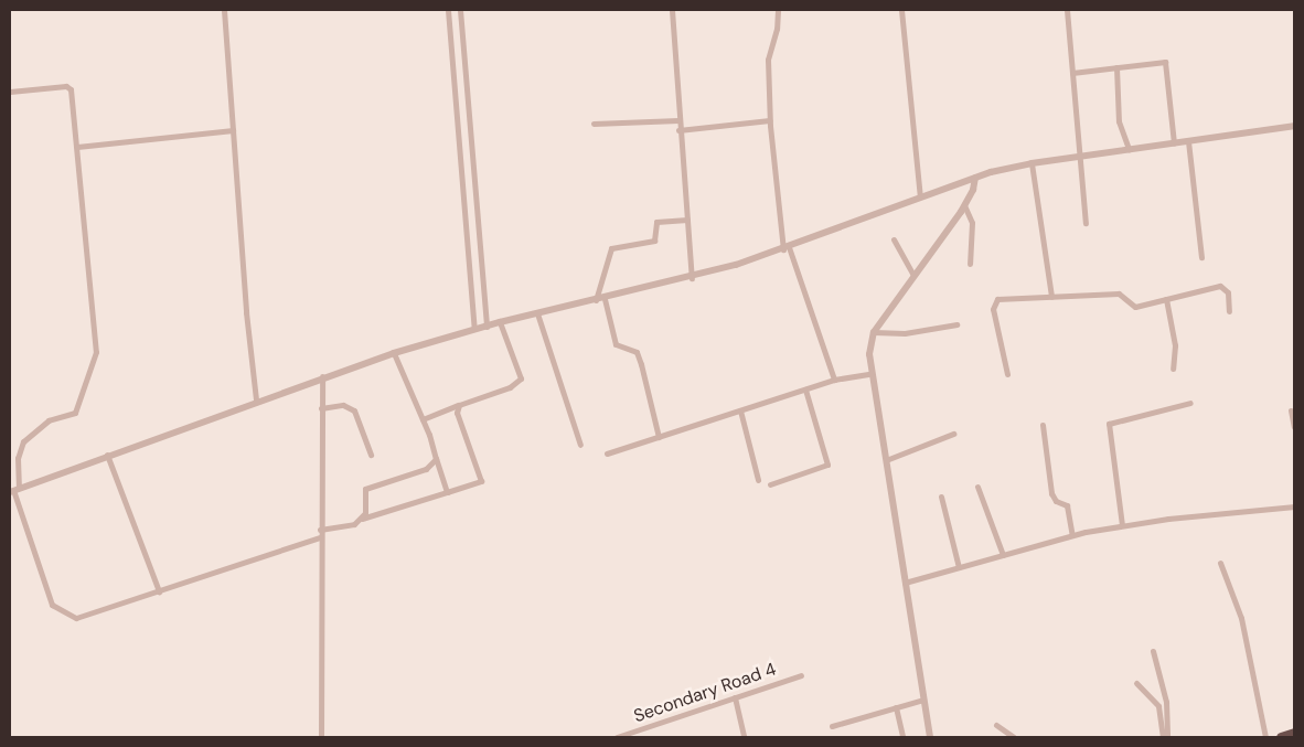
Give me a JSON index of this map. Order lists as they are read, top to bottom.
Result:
{
  "streets": {
    "street": ["Secondary Road 4"]
  }
}
